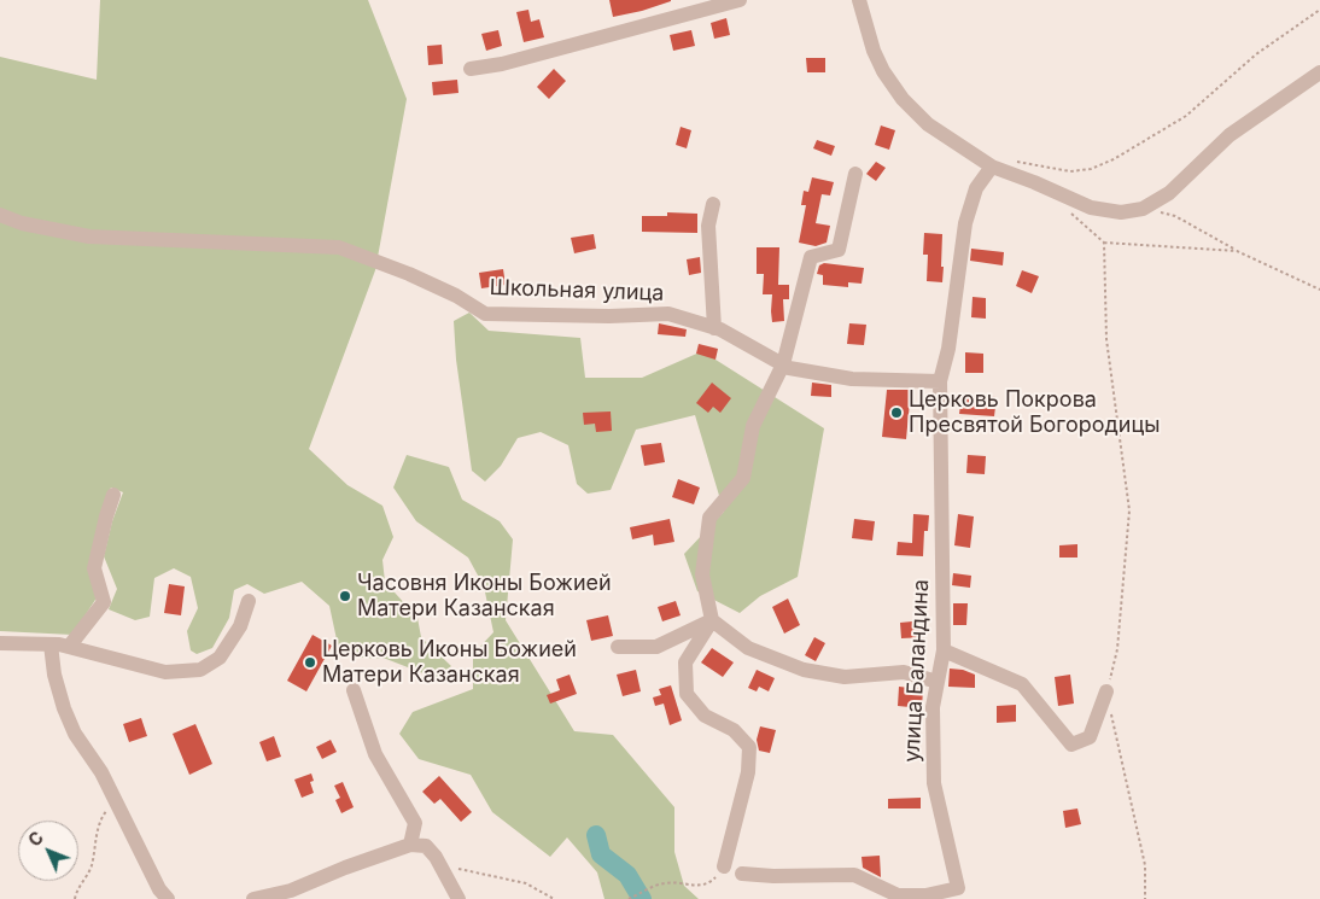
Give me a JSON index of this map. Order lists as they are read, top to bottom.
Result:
{
  "streets": {
    "street": ["Школьная улица", "улица Баландина"]
  },
  "crossings": [
    ["Школьная улица", "улица Баландина"]
  ],
  "places": ["Церковь Покрова Пресвятой Богородицы", "Часовня Иконы Божией Матери Казанская", "Церковь Иконы Божией Матери Казанская"],
  "north": "top left"
}
